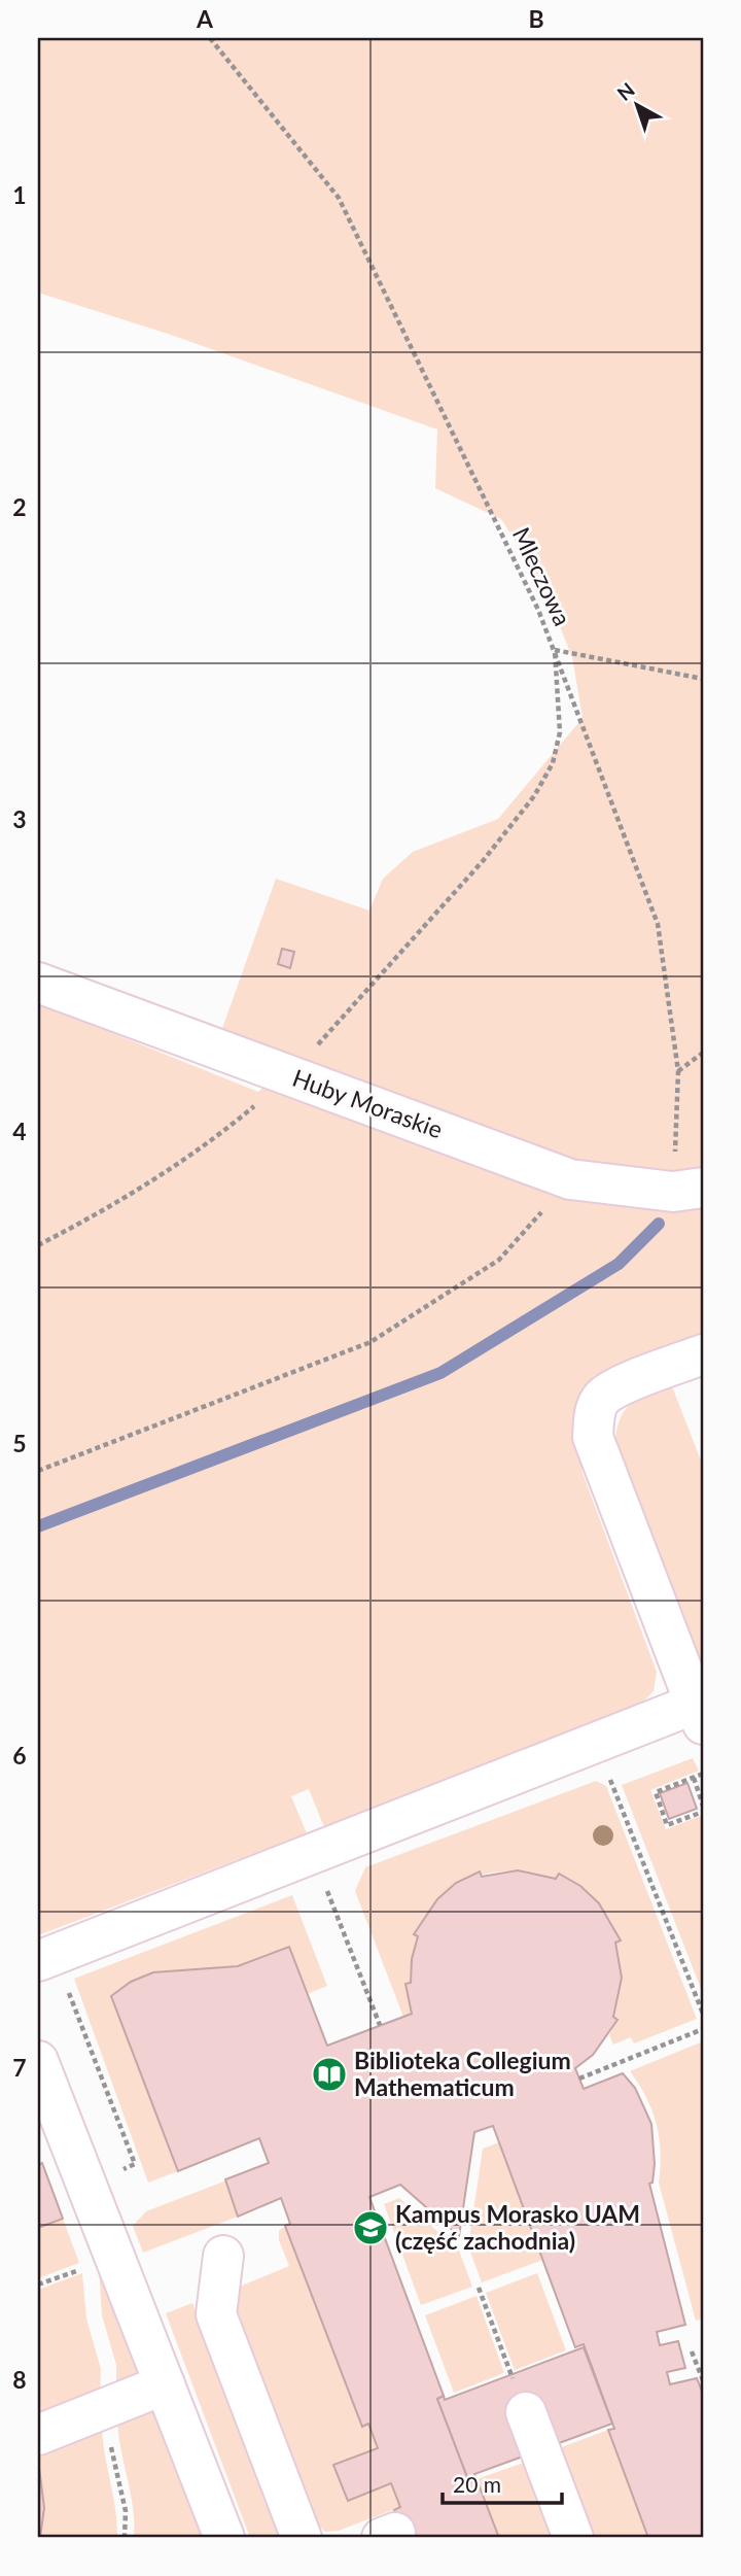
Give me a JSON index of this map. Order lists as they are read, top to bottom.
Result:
{
  "streets": {
    "street": ["Huby Moraskie"],
    "path": ["Mleczowa"]
  },
  "crossings": [
    ["Mleczowa", "Huby Moraskie"]
  ],
  "places": {
    "library": ["Biblioteka Collegium Mathematicum"],
    "school or university": ["Kampus Morasko UAM (część zachodnia)"]
  },
  "scale_bar": "20 m",
  "north": "top left",
  "grid": {
    "columns": ["A", "B"],
    "rows": [
      "1",
      "2",
      "3",
      "4",
      "5",
      "6",
      "7",
      "8"
    ]
  }
}
